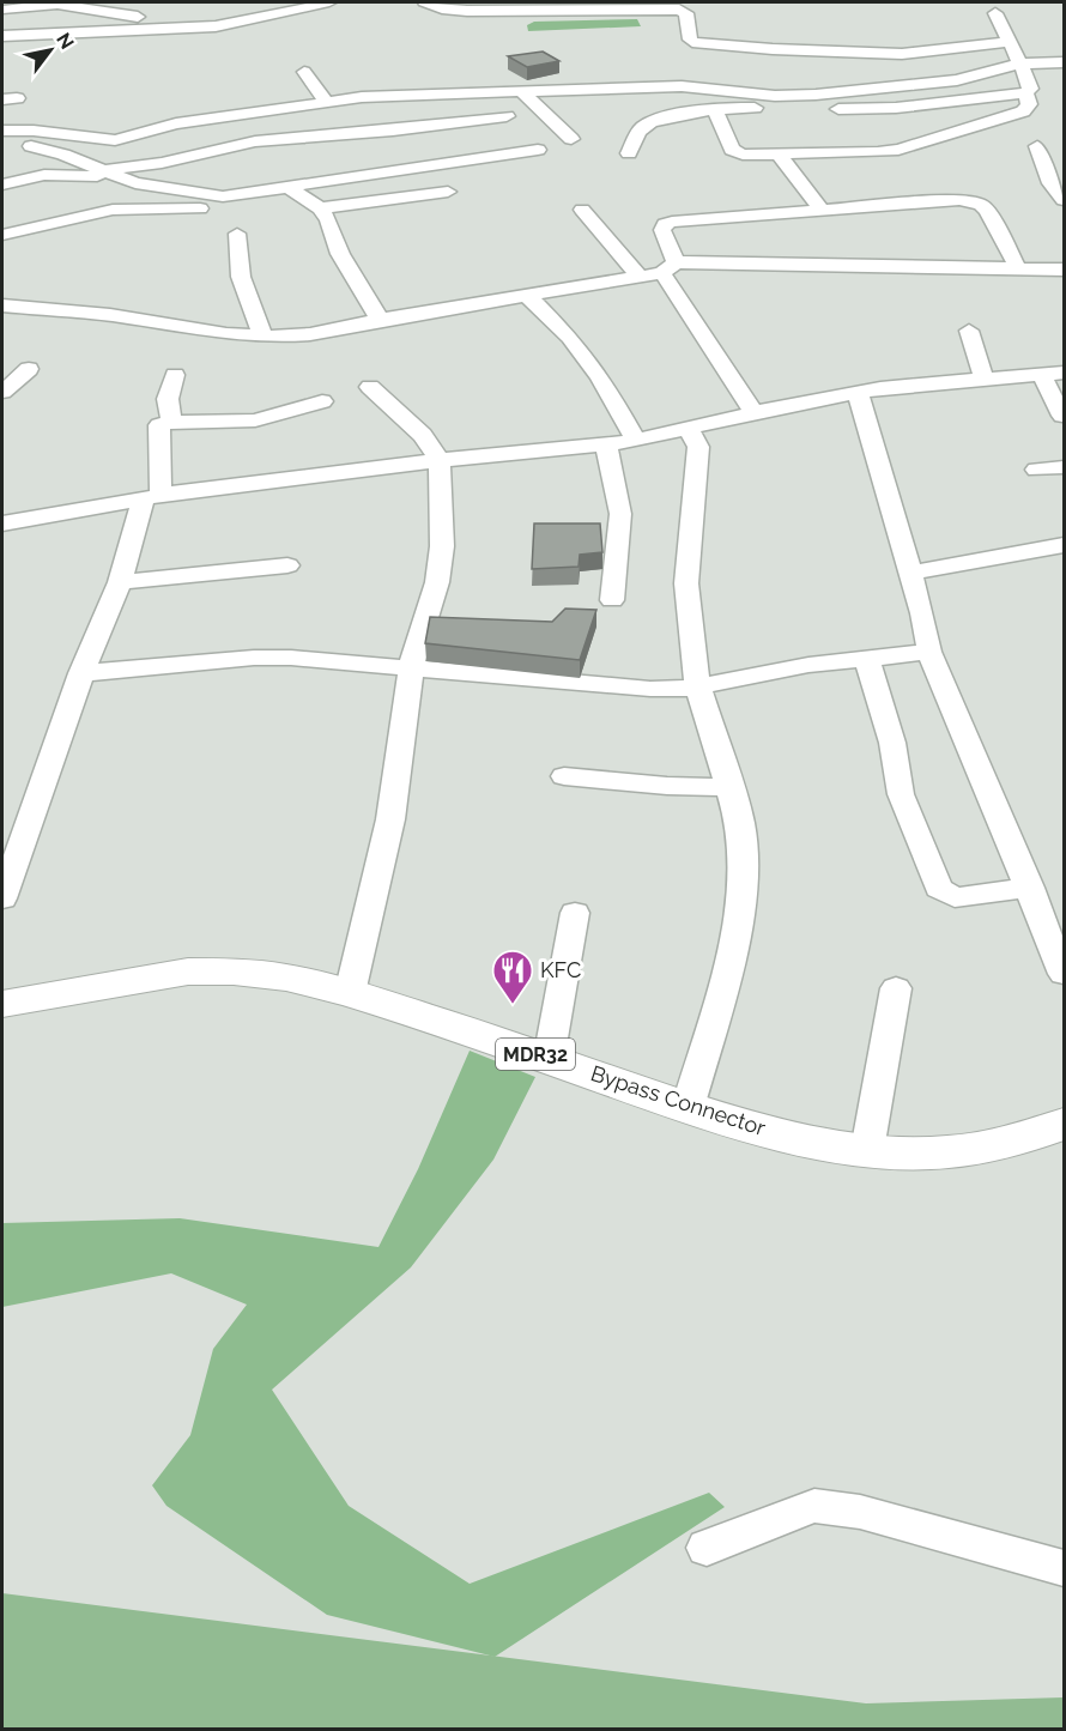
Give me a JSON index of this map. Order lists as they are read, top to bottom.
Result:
{
  "streets": {
    "main road": ["MDR32", "Bypass Connector"]
  },
  "places": {
    "restaurant": ["KFC"]
  },
  "north": "top right"
}
